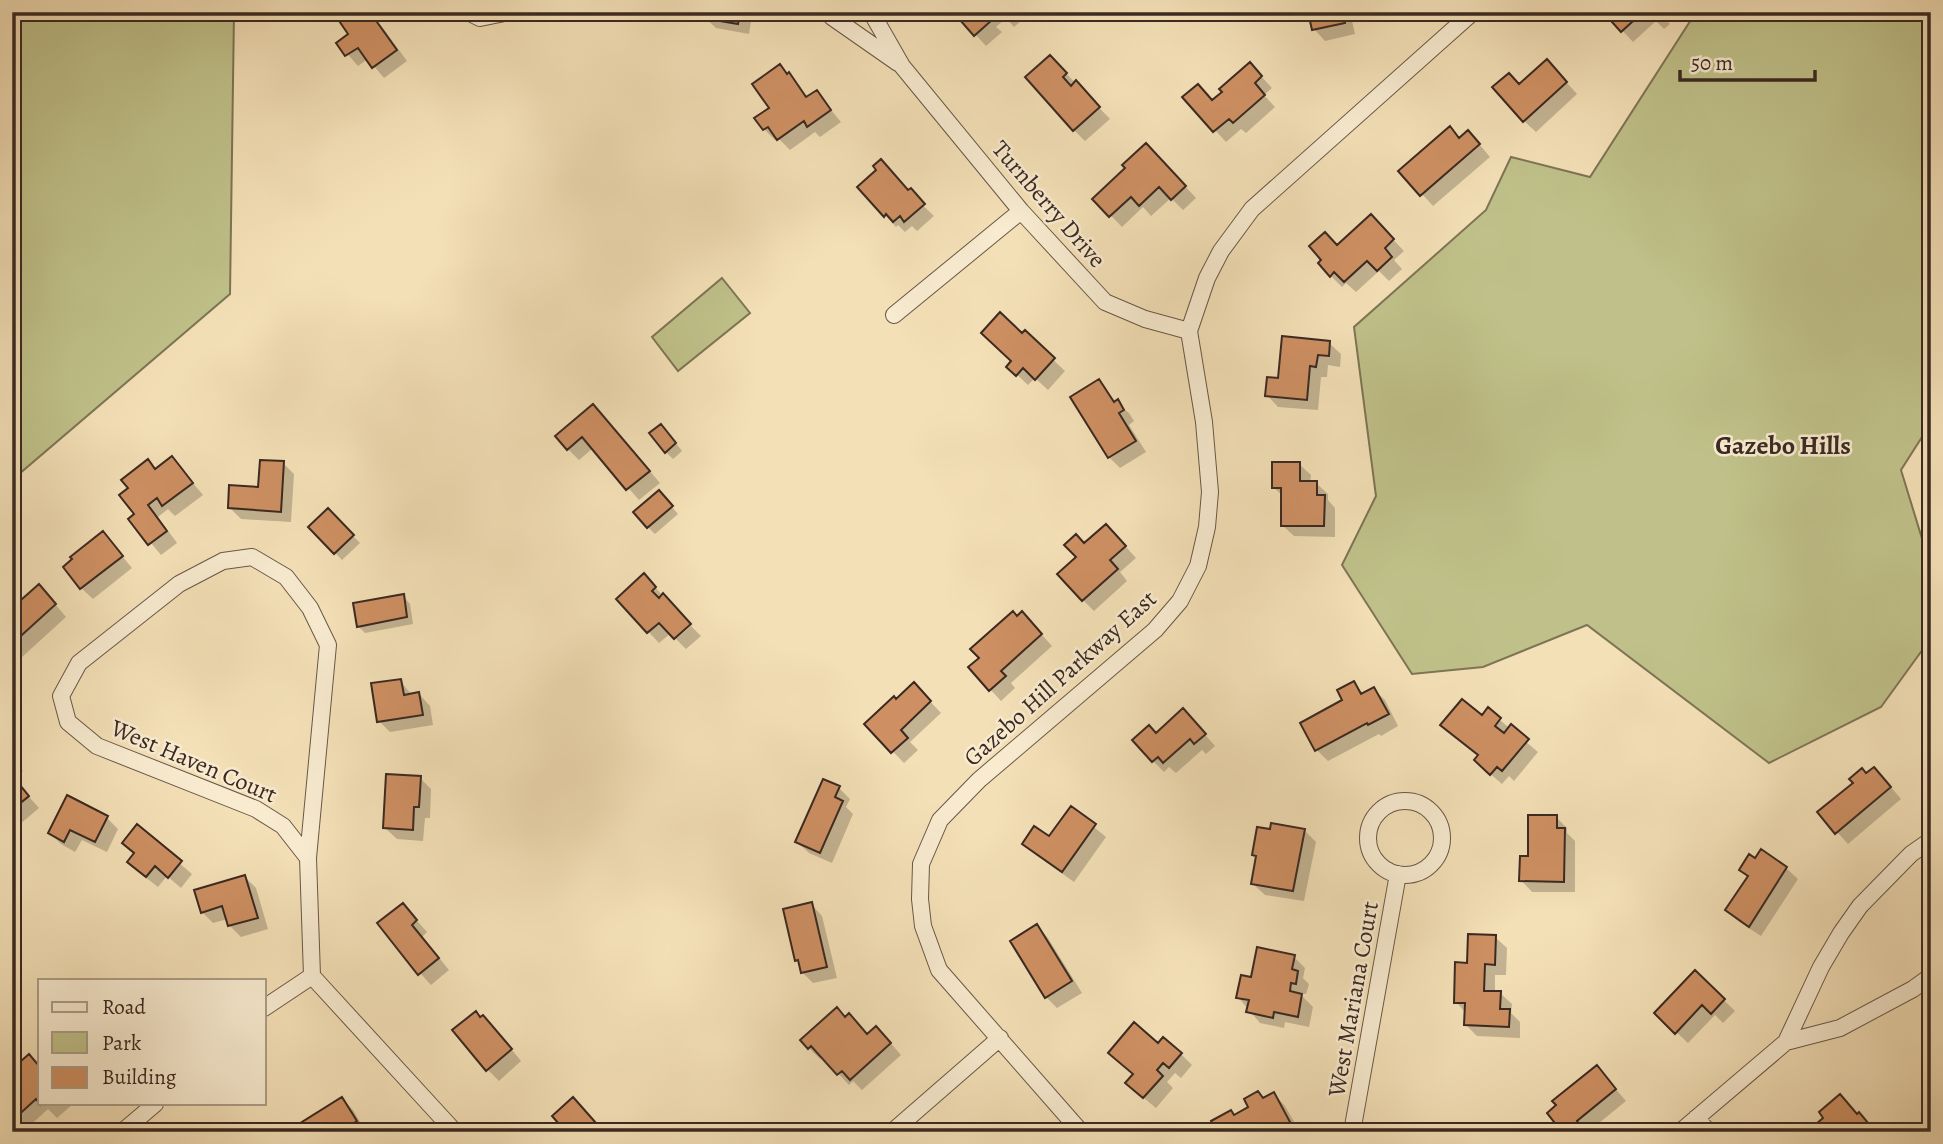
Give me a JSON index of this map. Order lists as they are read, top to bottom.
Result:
{
  "streets": {
    "street": [
      "Turnberry Drive",
      "Gazebo Hill Parkway East",
      "West Haven Court",
      "West Mariana Court"
    ]
  },
  "crossings": [
    ["Turnberry Drive", "Gazebo Hill Parkway East"]
  ],
  "districts": ["Gazebo Hills"],
  "legend": ["Road", "Park", "Building"],
  "scale_bar": "50 m"
}
